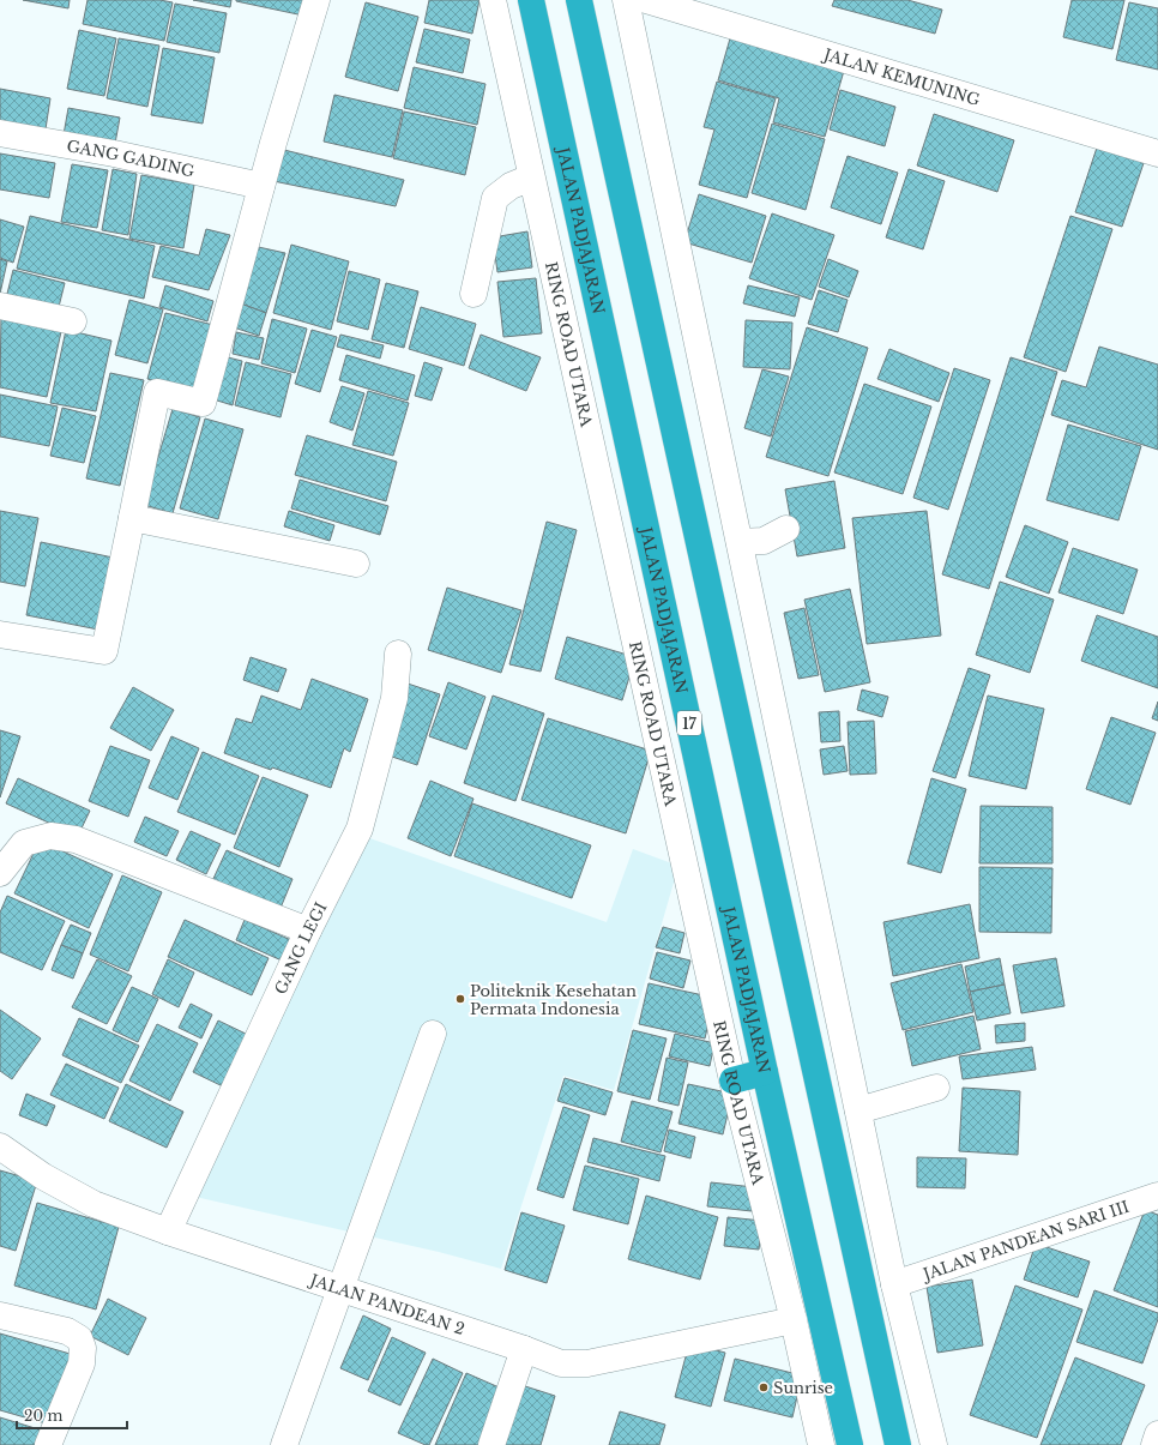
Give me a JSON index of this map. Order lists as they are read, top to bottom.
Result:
{
  "streets": {
    "highway": ["JALAN PADJAJARAN", "17"],
    "street": [
      "JALAN KEMUNING",
      "GANG GADING",
      "RING ROAD UTARA",
      "GANG LEGI",
      "JALAN PANDEAN SARI III",
      "JALAN PANDEAN 2"
    ]
  },
  "crossings": [
    ["RING ROAD UTARA", "JALAN PANDEAN 2"],
    ["GANG LEGI", "JALAN PANDEAN 2"]
  ],
  "places": ["Politeknik Kesehatan Permata Indonesia", "Sunrise"],
  "scale_bar": "20 m"
}
